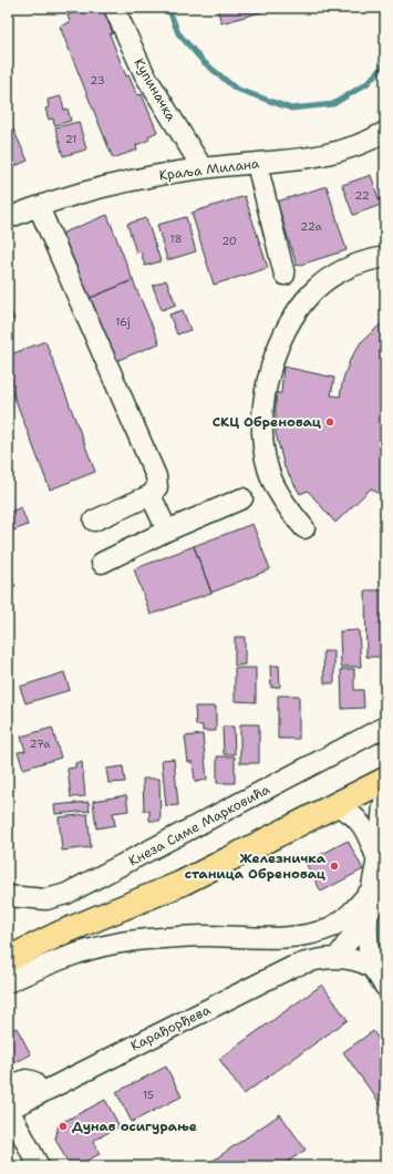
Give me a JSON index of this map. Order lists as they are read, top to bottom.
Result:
{
  "streets": {
    "street": [
      "Купиначка",
      "Краља Милана",
      "Кнеза Симе Марковића",
      "Карађорђева"
    ]
  },
  "crossings": [
    ["Купиначка", "Краља Милана"]
  ],
  "places": ["СКЦ Обреновац", "Железничка станица Обреновац", "Дунав осигурање"],
  "house_numbers": [
    "23",
    "21",
    "22",
    "22a",
    "18",
    "20",
    "16j",
    "27a",
    "15"
  ]
}
